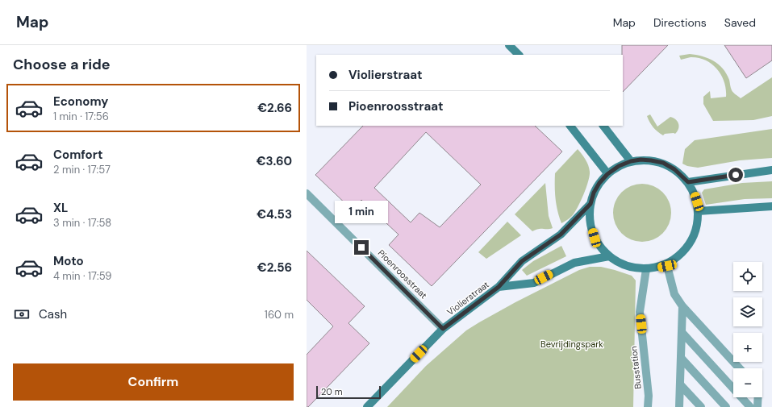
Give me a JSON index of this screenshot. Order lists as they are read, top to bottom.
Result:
{
  "streets": {
    "street": ["Pioenroosstraat", "Violierstraat", "Busstation"]
  },
  "crossings": [
    ["Pioenroosstraat", "Violierstraat"],
    ["Violierstraat", "Busstation"]
  ],
  "parks": ["Bevrijdingspark"],
  "scale_bar": "20 m",
  "page": {
    "header": "Map",
    "nav": ["Map", "Directions", "Saved"],
    "heading": "Choose a ride",
    "banner": ["Violierstraat", "Pioenroosstraat"],
    "list": [
      {
        "name": "Economy",
        "note": "1 min · 17:56",
        "value": "€2.66"
      },
      {
        "name": "Comfort",
        "note": "2 min · 17:57",
        "value": "€3.60"
      },
      {
        "name": "XL",
        "note": "3 min · 17:58",
        "value": "€4.53"
      },
      {
        "name": "Moto",
        "note": "4 min · 17:59",
        "value": "€2.56"
      }
    ],
    "bubble": "1 min",
    "map_buttons": ["+", "−"],
    "pay": ["Cash", "160 m"],
    "buttons": "Confirm",
    "scale": "20 m"
  }
}
